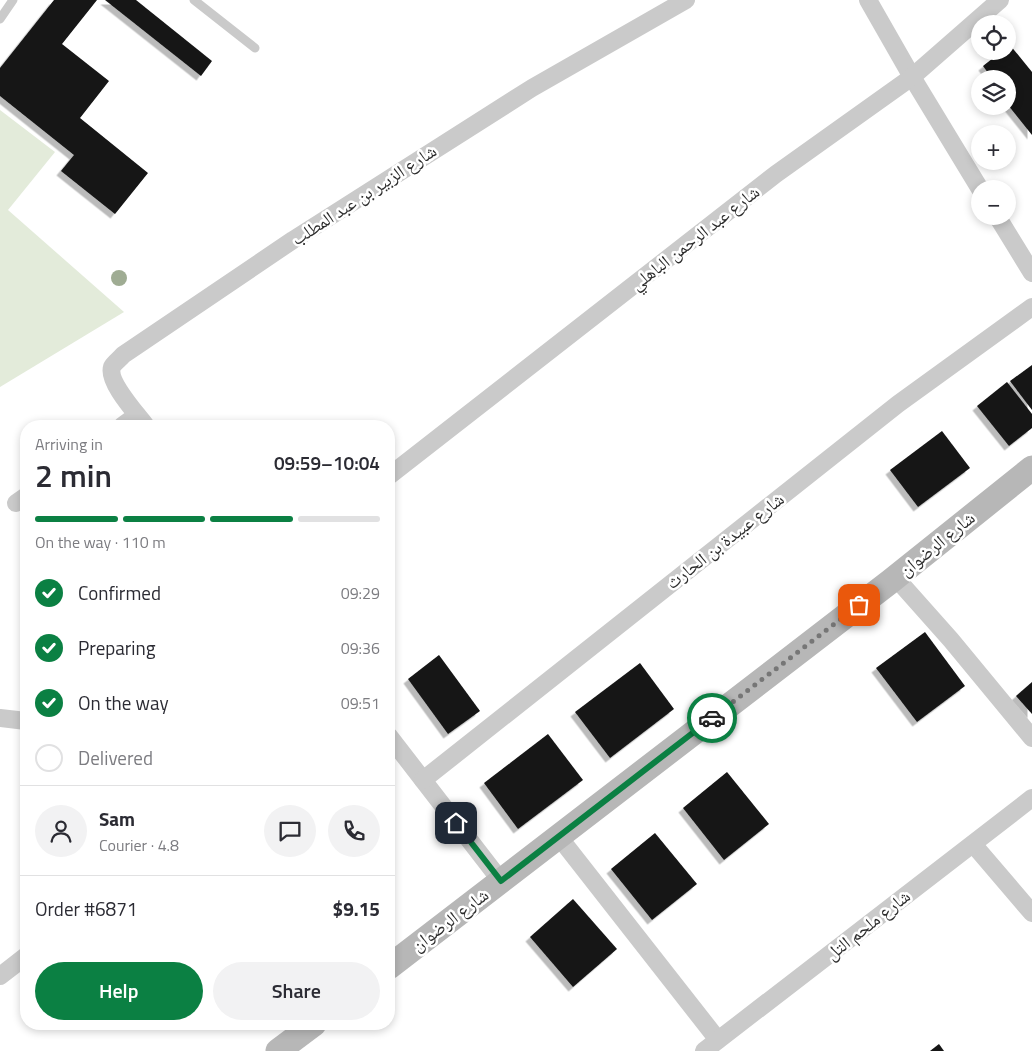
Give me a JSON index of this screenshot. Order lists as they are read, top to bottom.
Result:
{
  "streets": {
    "main road": ["شارع الرضوان"],
    "street": [
      "شارع الزبير بن عبد المطلب",
      "شارع عبد الرحمن الباهلي",
      "شارع عبيدة بن الحارث",
      "شارع ملحم التل"
    ]
  },
  "page": {
    "map_buttons": ["+", "−"],
    "heading": ["2 min", "Arriving in", "09:59–10:04"],
    "panel": [
      "Sam",
      "Courier · 4.8",
      "Order #6871",
      "$9.15"
    ],
    "bar": "On the way · 110 m",
    "list": [
      ["Confirmed", "09:29"],
      ["Preparing", "09:36"],
      ["On the way", "09:51"],
      "Delivered"
    ],
    "buttons": ["Help", "Share"]
  }
}
